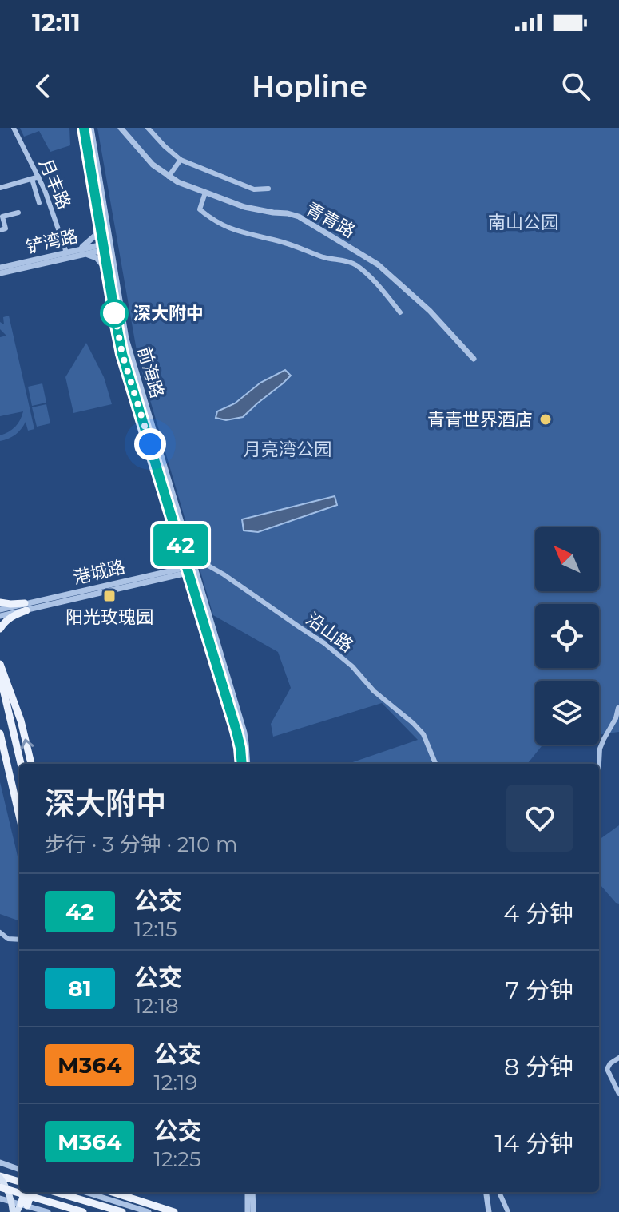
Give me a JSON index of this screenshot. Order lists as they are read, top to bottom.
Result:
{
  "streets": {
    "street": [
      "月丰路",
      "青青路",
      "铲湾路",
      "前海路",
      "港城路",
      "沿山路"
    ]
  },
  "crossings": [
    ["月丰路", "铲湾路"],
    ["铲湾路", "前海路"],
    ["前海路", "港城路"],
    ["前海路", "沿山路"]
  ],
  "parks": ["南山公园", "月亮湾公园"],
  "places": {
    "other": ["深大附中", "青青世界酒店"],
    "transit": ["阳光玫瑰园"]
  },
  "lines": ["bus line 42"],
  "north": "top left",
  "page": {
    "status": "12:11",
    "header": "Hopline",
    "on_map": "42",
    "heading": ["深大附中", "步行 · 3 分钟 · 210 m"],
    "list": [
      {
        "mark": "42",
        "name": "公交",
        "note": "12:15",
        "value": "4 分钟"
      },
      {
        "mark": "81",
        "name": "公交",
        "note": "12:18",
        "value": "7 分钟"
      },
      {
        "mark": "M364",
        "name": "公交",
        "note": "12:19",
        "value": "8 分钟"
      },
      {
        "mark": "M364",
        "name": "公交",
        "note": "12:25",
        "value": "14 分钟"
      }
    ]
  }
}
